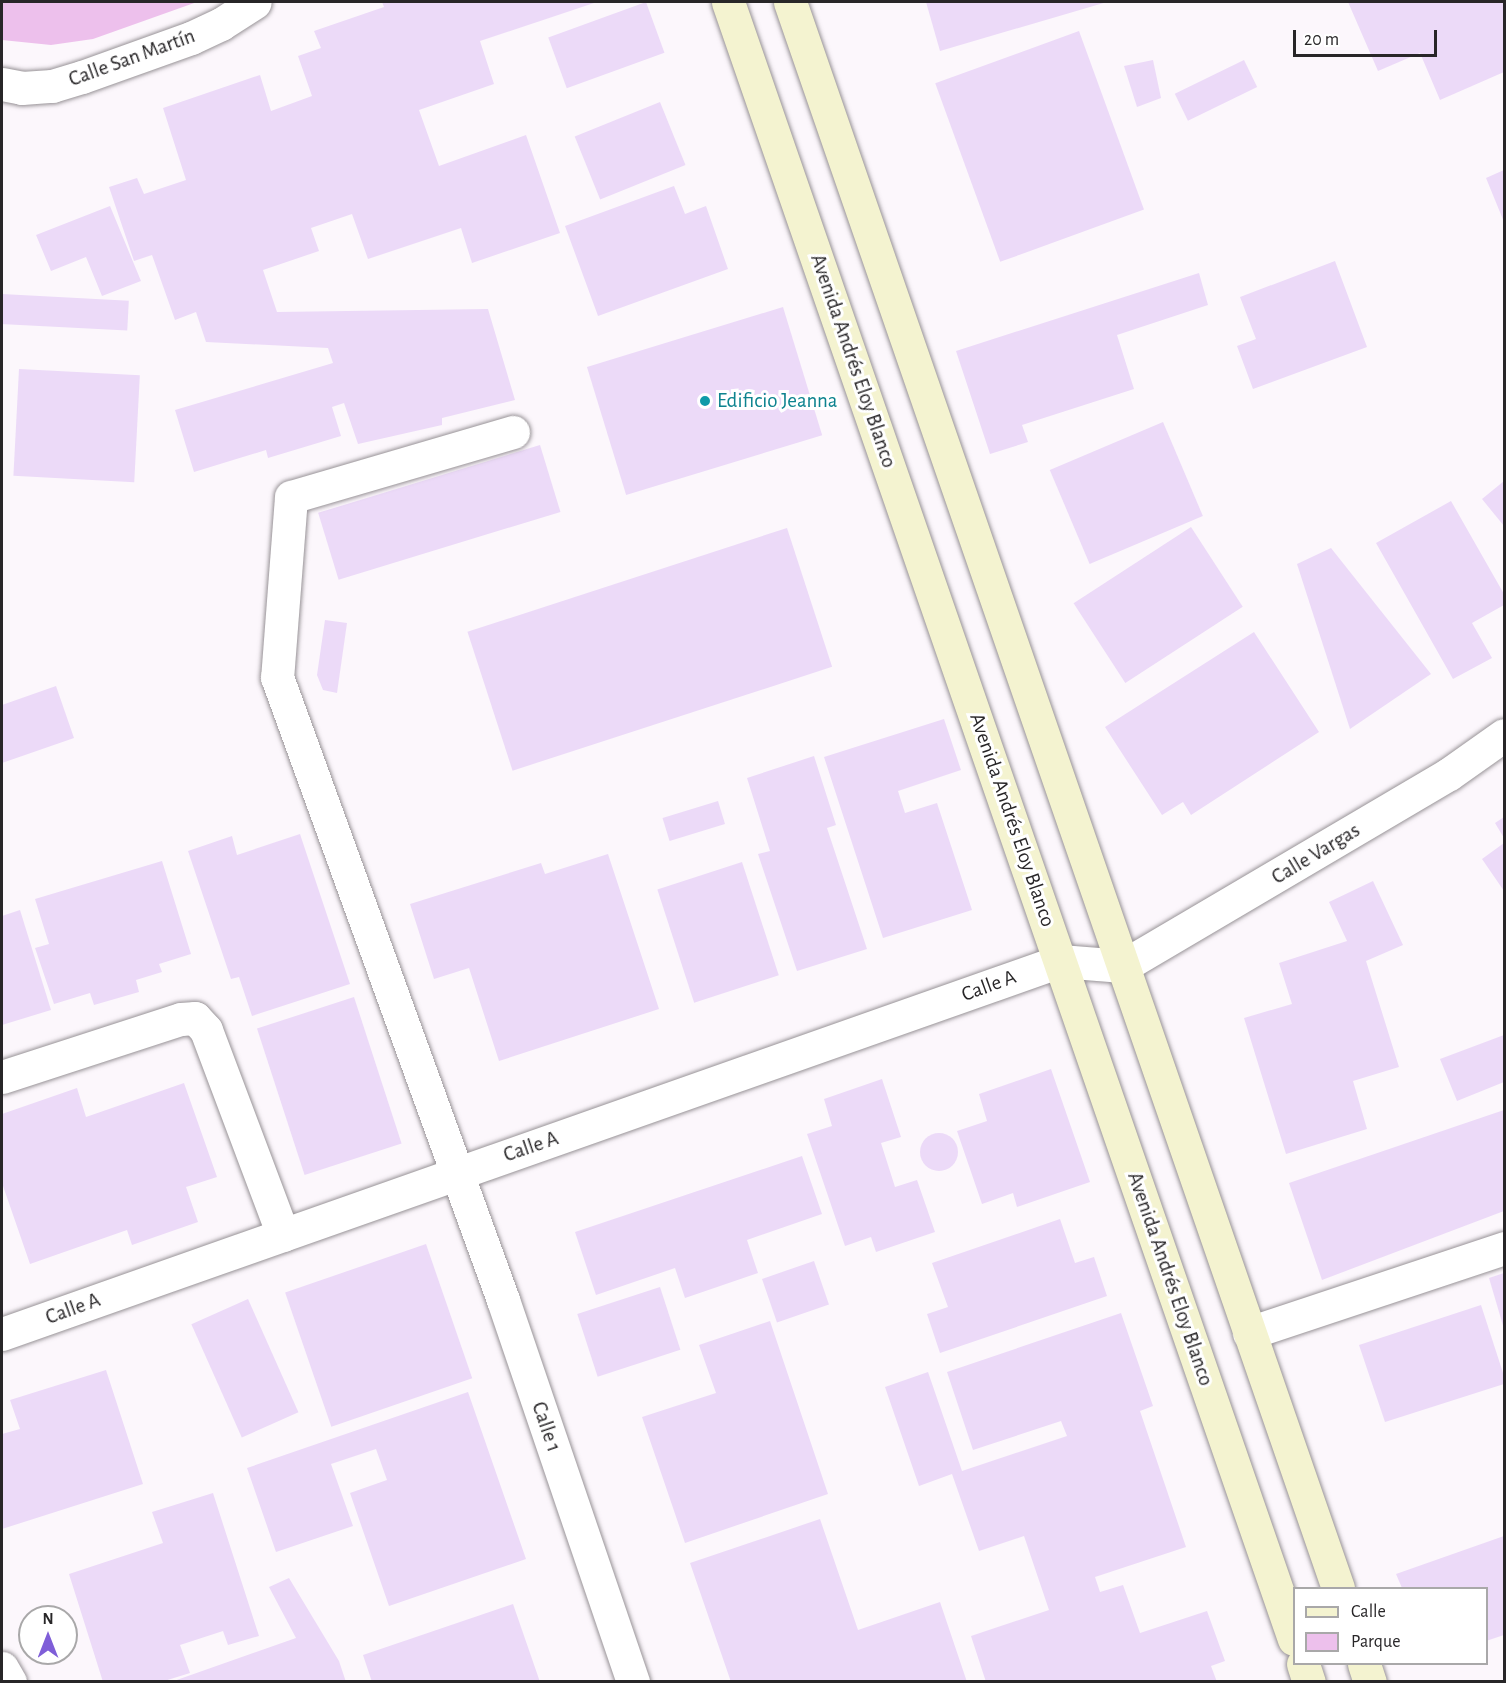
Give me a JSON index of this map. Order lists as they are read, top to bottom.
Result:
{
  "streets": {
    "street": [
      "Calle San Martín",
      "Avenida Andrés Eloy Blanco",
      "Calle Vargas",
      "Calle A",
      "Calle 1"
    ]
  },
  "crossings": [
    ["Avenida Andrés Eloy Blanco", "Calle A"],
    ["Calle A", "Calle 1"]
  ],
  "places": ["Edificio Jeanna"],
  "legend": ["Calle", "Parque"],
  "scale_bar": "20 m",
  "north": "top"
}
